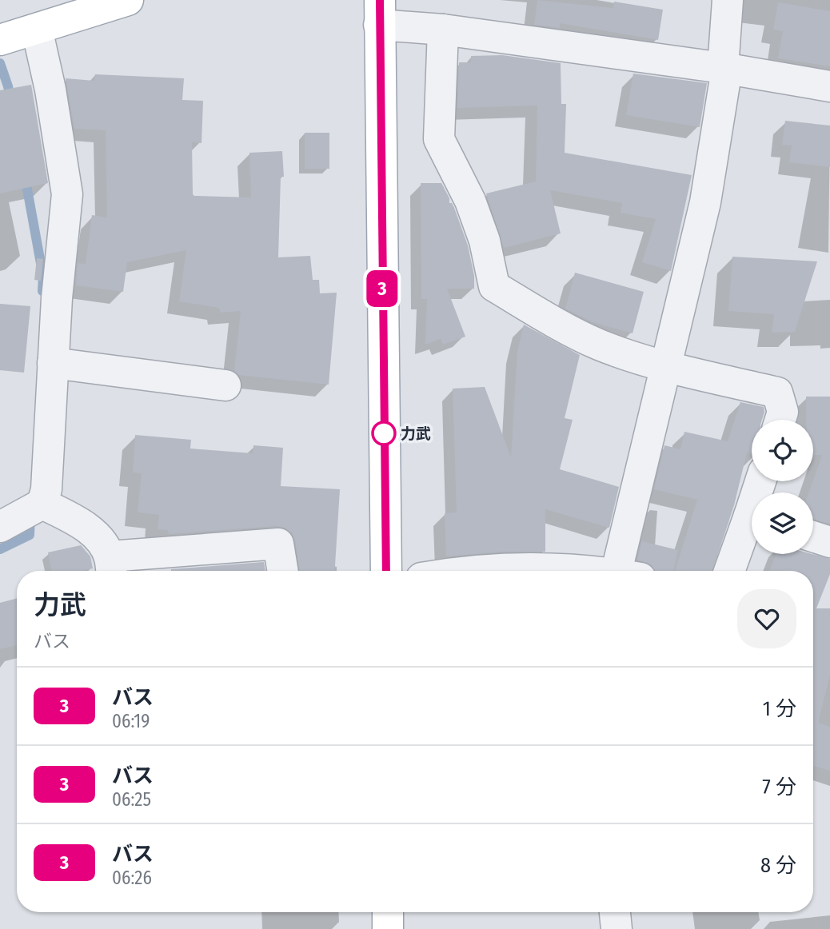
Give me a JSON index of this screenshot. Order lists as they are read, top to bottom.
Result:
{
  "places": ["力武"],
  "lines": ["bus line 3"],
  "page": {
    "on_map": "3",
    "heading": ["力武", "バス"],
    "list": [
      {
        "mark": "3",
        "name": "バス",
        "note": "06:19",
        "value": "1 分"
      },
      {
        "mark": "3",
        "name": "バス",
        "note": "06:25",
        "value": "7 分"
      },
      {
        "mark": "3",
        "name": "バス",
        "note": "06:26",
        "value": "8 分"
      }
    ]
  }
}
